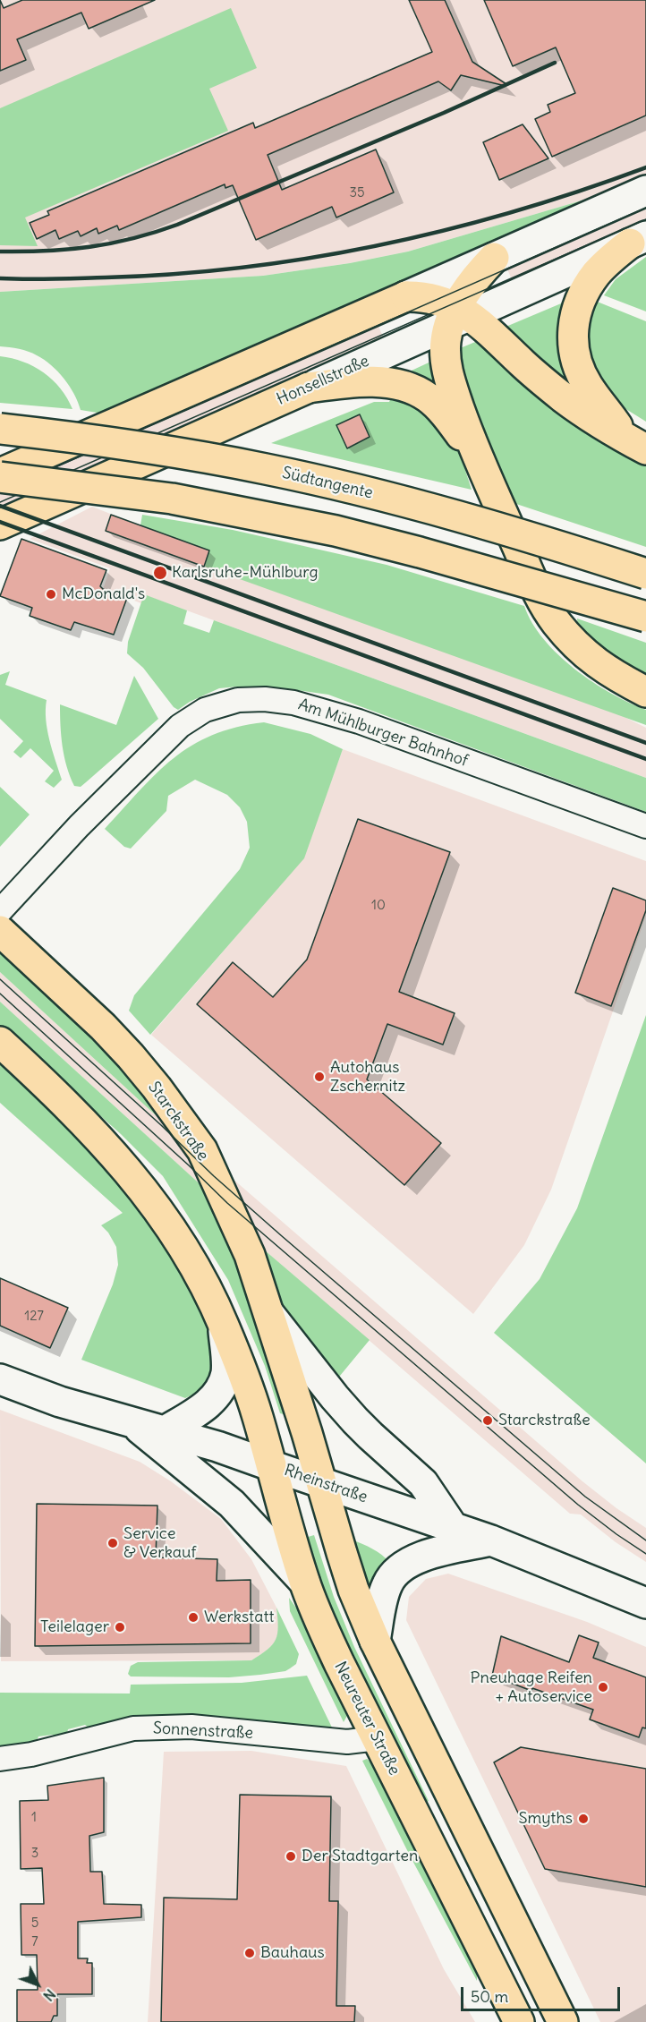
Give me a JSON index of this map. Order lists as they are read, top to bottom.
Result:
{
  "streets": {
    "main road": [
      "Honsellstraße",
      "Südtangente",
      "Starckstraße",
      "Rheinstraße",
      "Neureuter Straße"
    ],
    "street": ["Am Mühlburger Bahnhof", "Sonnenstraße"]
  },
  "crossings": [
    ["Starckstraße", "Rheinstraße"],
    ["Rheinstraße", "Neureuter Straße"],
    ["Neureuter Straße", "Sonnenstraße"]
  ],
  "places": [
    "Karlsruhe-Mühlburg",
    "McDonald's",
    "Autohaus Zschernitz",
    "Starckstraße",
    "Service & Verkauf",
    "Werkstatt",
    "Teilelager",
    "Pneuhage Reifen + Autoservice",
    "Smyths",
    "Der Stadtgarten",
    "Bauhaus"
  ],
  "house_numbers": [
    "35",
    "10",
    "127",
    "1",
    "3",
    "5",
    "7"
  ],
  "scale_bar": "50 m",
  "north": "bottom right"
}
